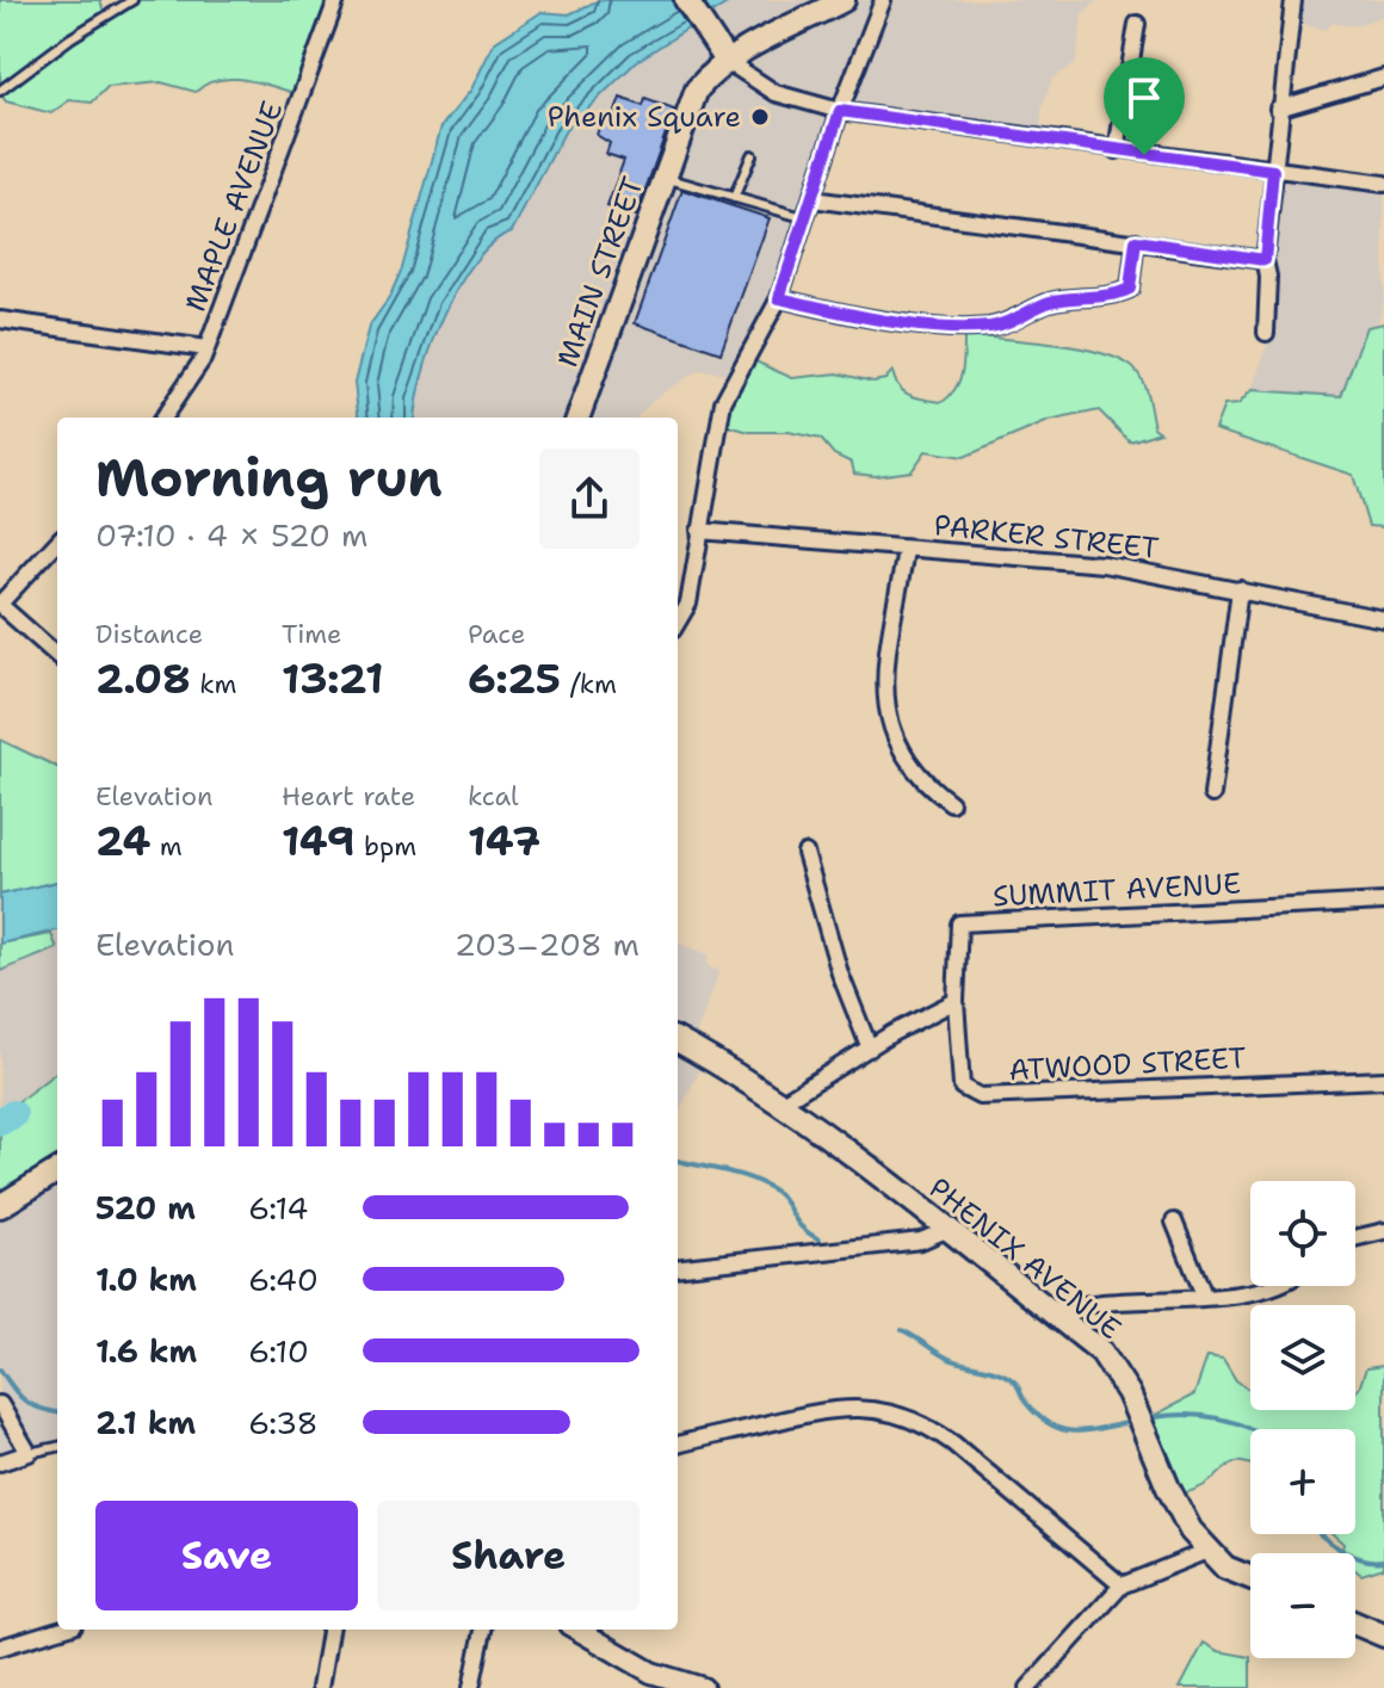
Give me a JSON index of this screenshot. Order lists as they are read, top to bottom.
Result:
{
  "streets": {
    "main road": ["MAIN STREET", "PHENIX AVENUE"],
    "street": [
      "MAPLE AVENUE",
      "PARKER STREET",
      "SUMMIT AVENUE",
      "ATWOOD STREET"
    ]
  },
  "crossings": [
    ["SUMMIT AVENUE", "ATWOOD STREET"]
  ],
  "places": ["Phenix Square"],
  "page": {
    "heading": ["Morning run", "07:10 · 4 × 520 m"],
    "stats": [
      ["Distance", "2.08 km"],
      ["Time", "13:21"],
      ["Pace", "6:25 /km"],
      ["Elevation", "24 m"],
      ["Heart rate", "149 bpm"],
      ["kcal", "147"]
    ],
    "chart": ["Elevation", "203–208 m"],
    "list": [
      {
        "name": "520 m",
        "note": "6:14"
      },
      {
        "name": "1.0 km",
        "note": "6:40"
      },
      {
        "name": "1.6 km",
        "note": "6:10"
      },
      {
        "name": "2.1 km",
        "note": "6:38"
      }
    ],
    "map_buttons": ["+", "−"],
    "buttons": ["Save", "Share"]
  }
}
